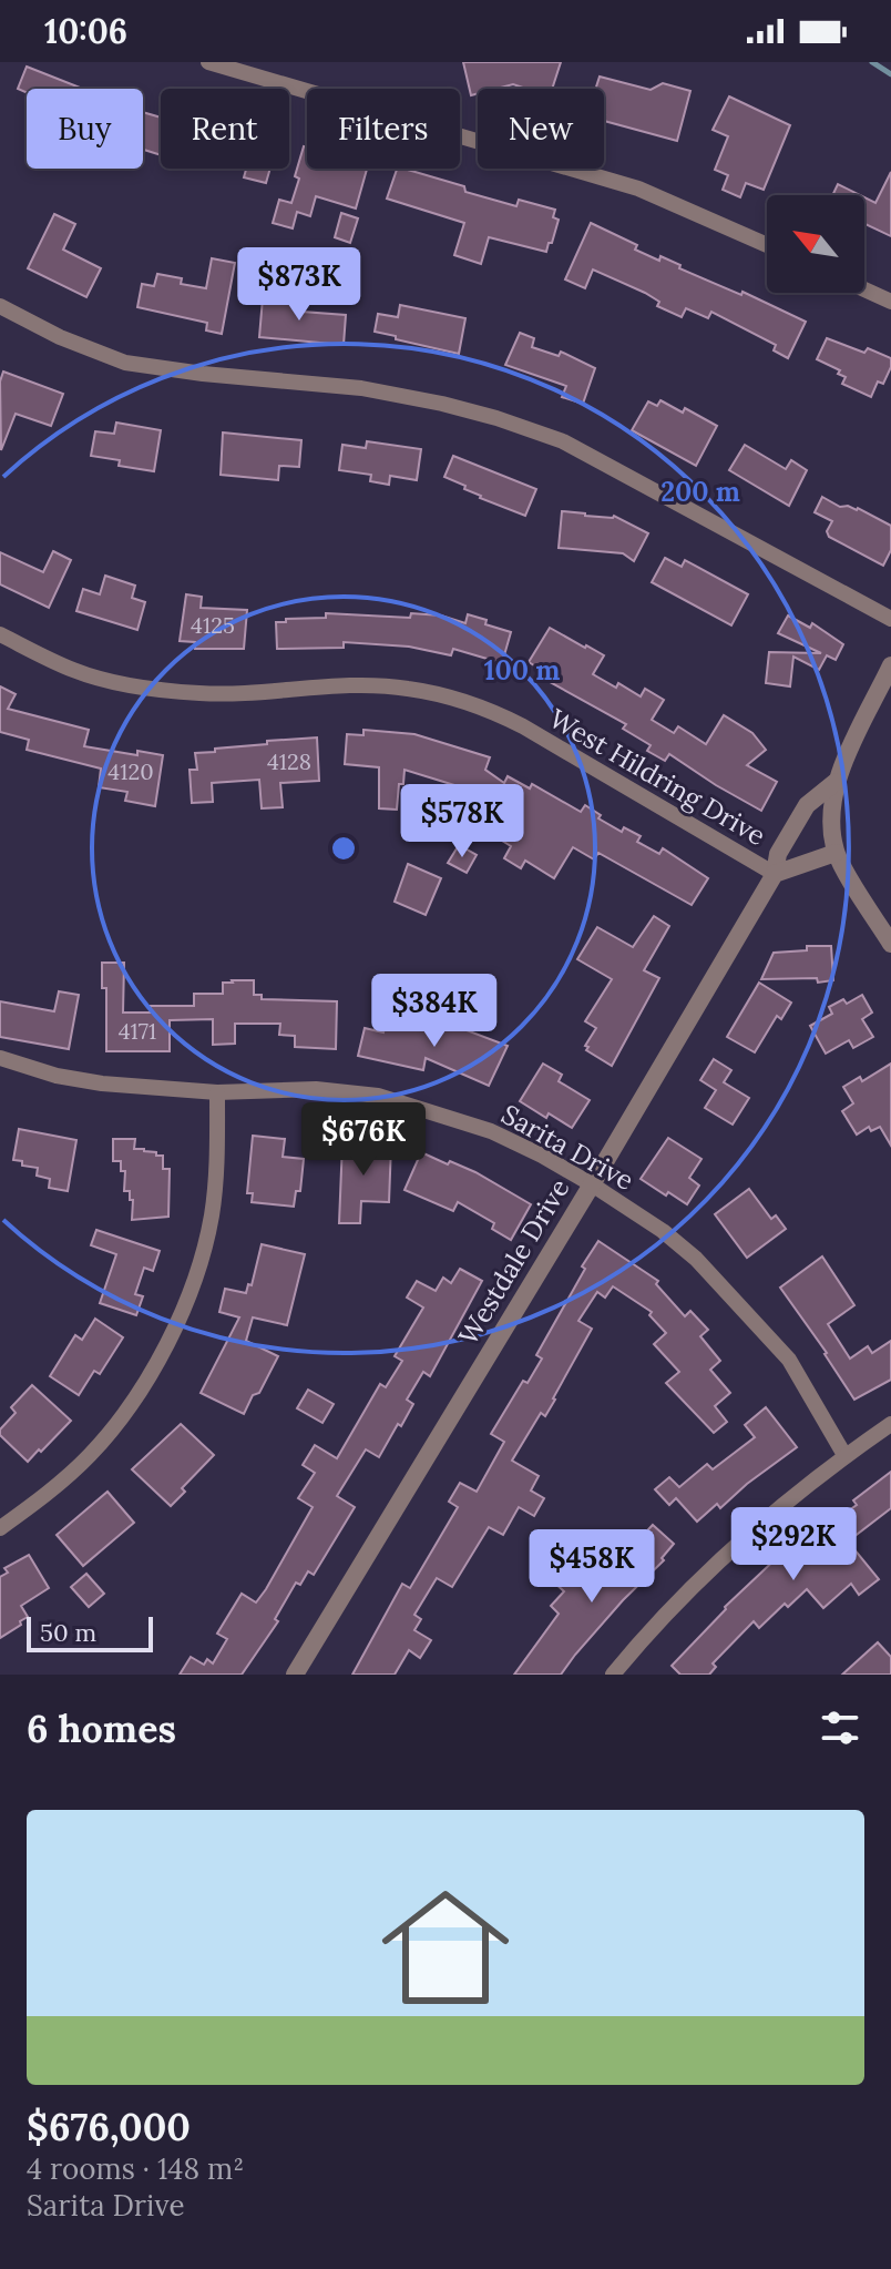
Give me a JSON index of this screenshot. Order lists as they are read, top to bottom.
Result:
{
  "streets": {
    "street": ["West Hildring Drive", "Sarita Drive", "Westdale Drive"]
  },
  "crossings": [
    ["West Hildring Drive", "Westdale Drive"],
    ["Sarita Drive", "Westdale Drive"]
  ],
  "house_numbers": [
    "4125",
    "4128",
    "4120",
    "4171"
  ],
  "scale_bar": "50 m",
  "north": "top left",
  "page": {
    "status": "10:06",
    "chip": [
      "Buy",
      "Rent",
      "Filters",
      "New"
    ],
    "price": [
      "$873K",
      "$578K",
      "$384K",
      "$676K",
      "$292K",
      "$458K"
    ],
    "scale": "50 m",
    "heading": "6 homes",
    "list": [
      {
        "name": "$676,000",
        "note": "4 rooms · 148 m² · Sarita Drive"
      }
    ]
  },
  "rings": ["200 m", "100 m"]
}
